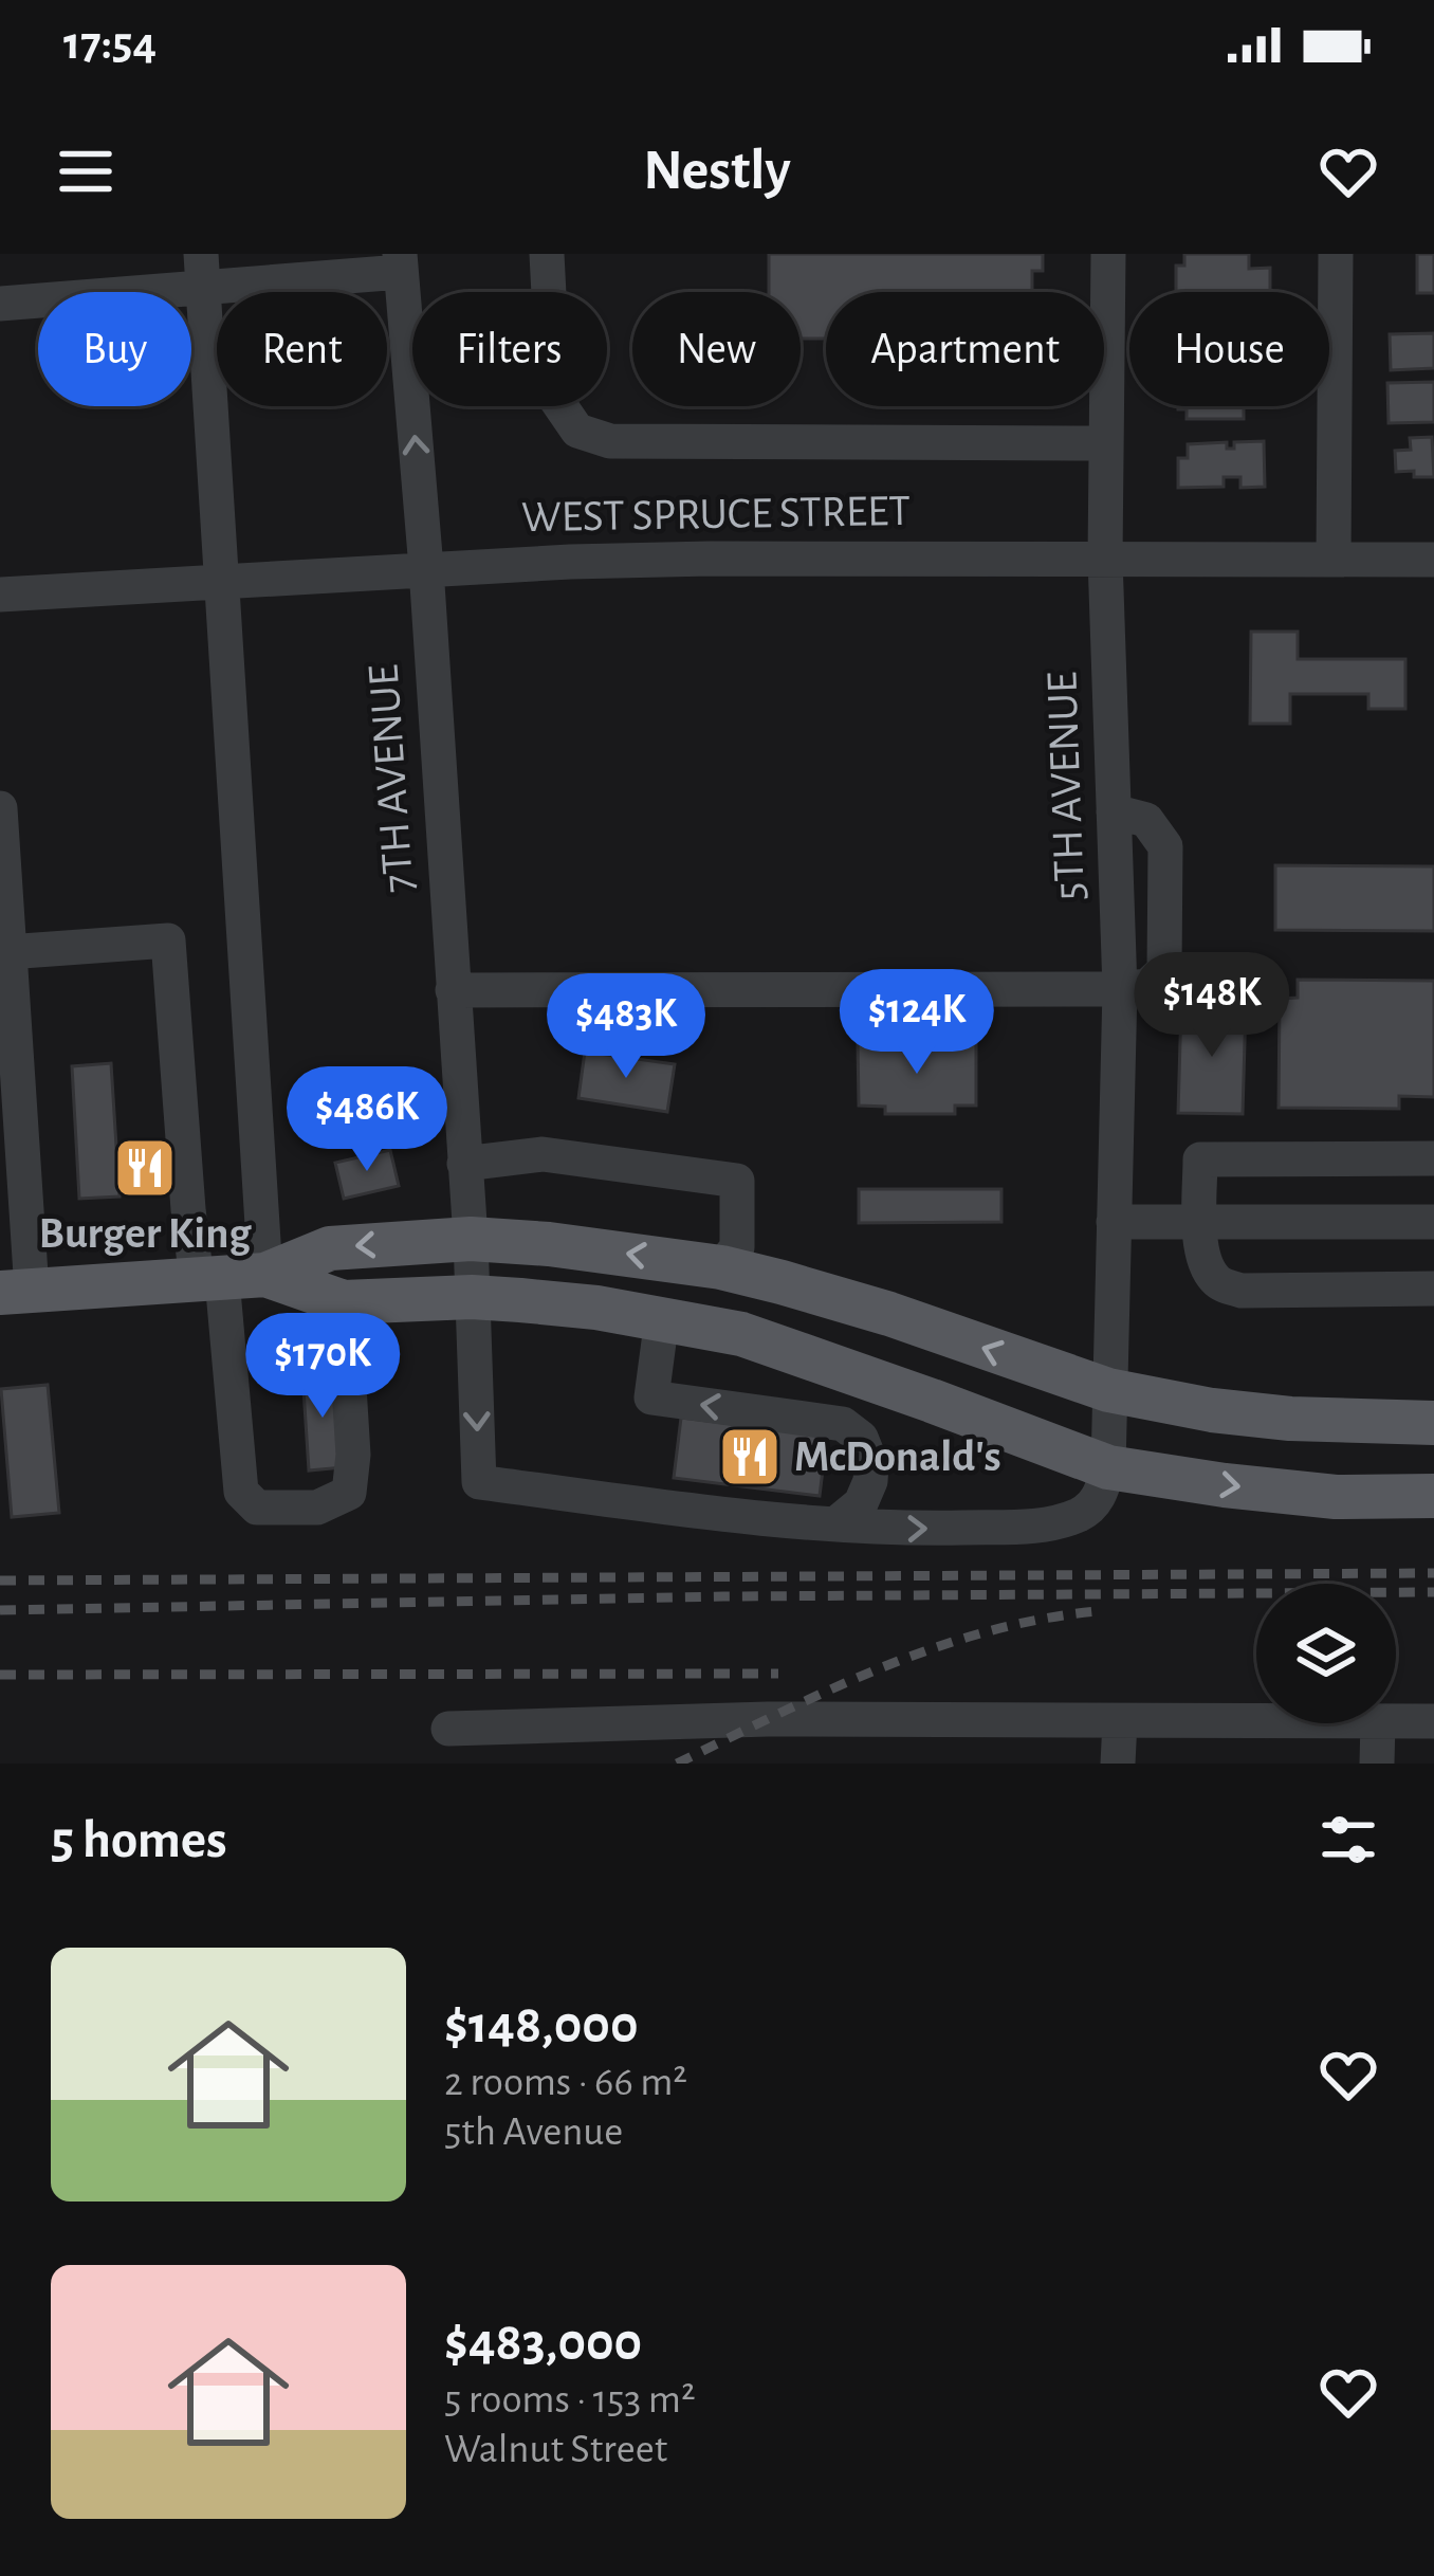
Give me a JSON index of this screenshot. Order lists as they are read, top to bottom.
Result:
{
  "streets": {
    "street": ["WEST SPRUCE STREET", "7TH AVENUE", "5TH AVENUE"]
  },
  "crossings": [
    ["WEST SPRUCE STREET", "7TH AVENUE"],
    ["WEST SPRUCE STREET", "5TH AVENUE"]
  ],
  "places": {
    "restaurant": ["Burger King", "McDonald's"]
  },
  "page": {
    "status": "17:54",
    "header": "Nestly",
    "chip": [
      "Buy",
      "Rent",
      "Filters",
      "New",
      "Apartment",
      "House"
    ],
    "price": [
      "$148K",
      "$124K",
      "$483K",
      "$486K",
      "$170K"
    ],
    "heading": "5 homes",
    "list": [
      {
        "name": "$148,000",
        "note": "2 rooms · 66 m² · 5th Avenue"
      },
      {
        "name": "$483,000",
        "note": "5 rooms · 153 m² · Walnut Street"
      }
    ]
  }
}
